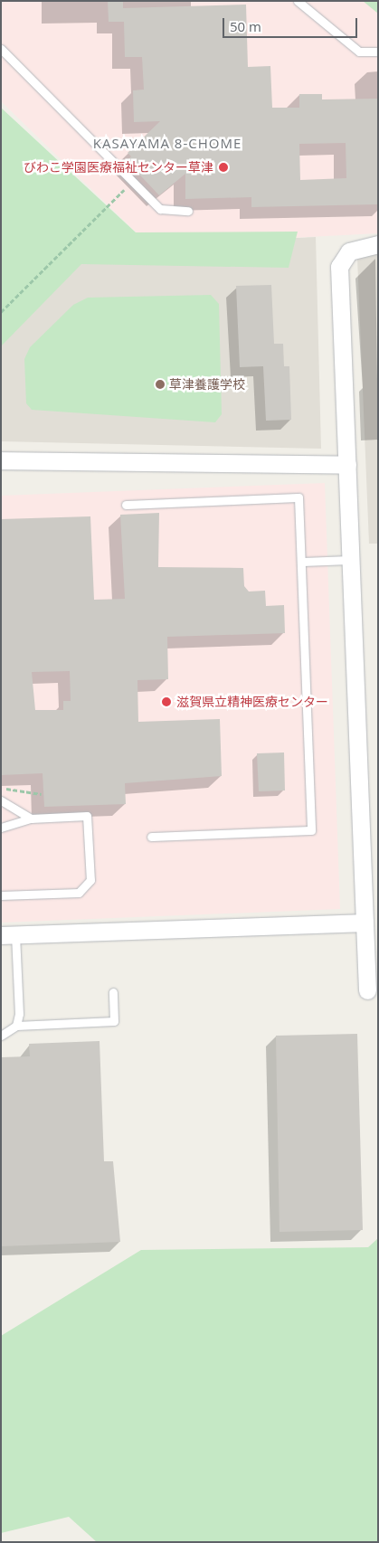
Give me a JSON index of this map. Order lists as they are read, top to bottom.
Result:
{
  "districts": ["KASAYAMA 8-CHOME"],
  "places": ["びわこ学園医療福祉センター草津", "草津養護学校", "滋賀県立精神医療センター"],
  "scale_bar": "50 m"
}
